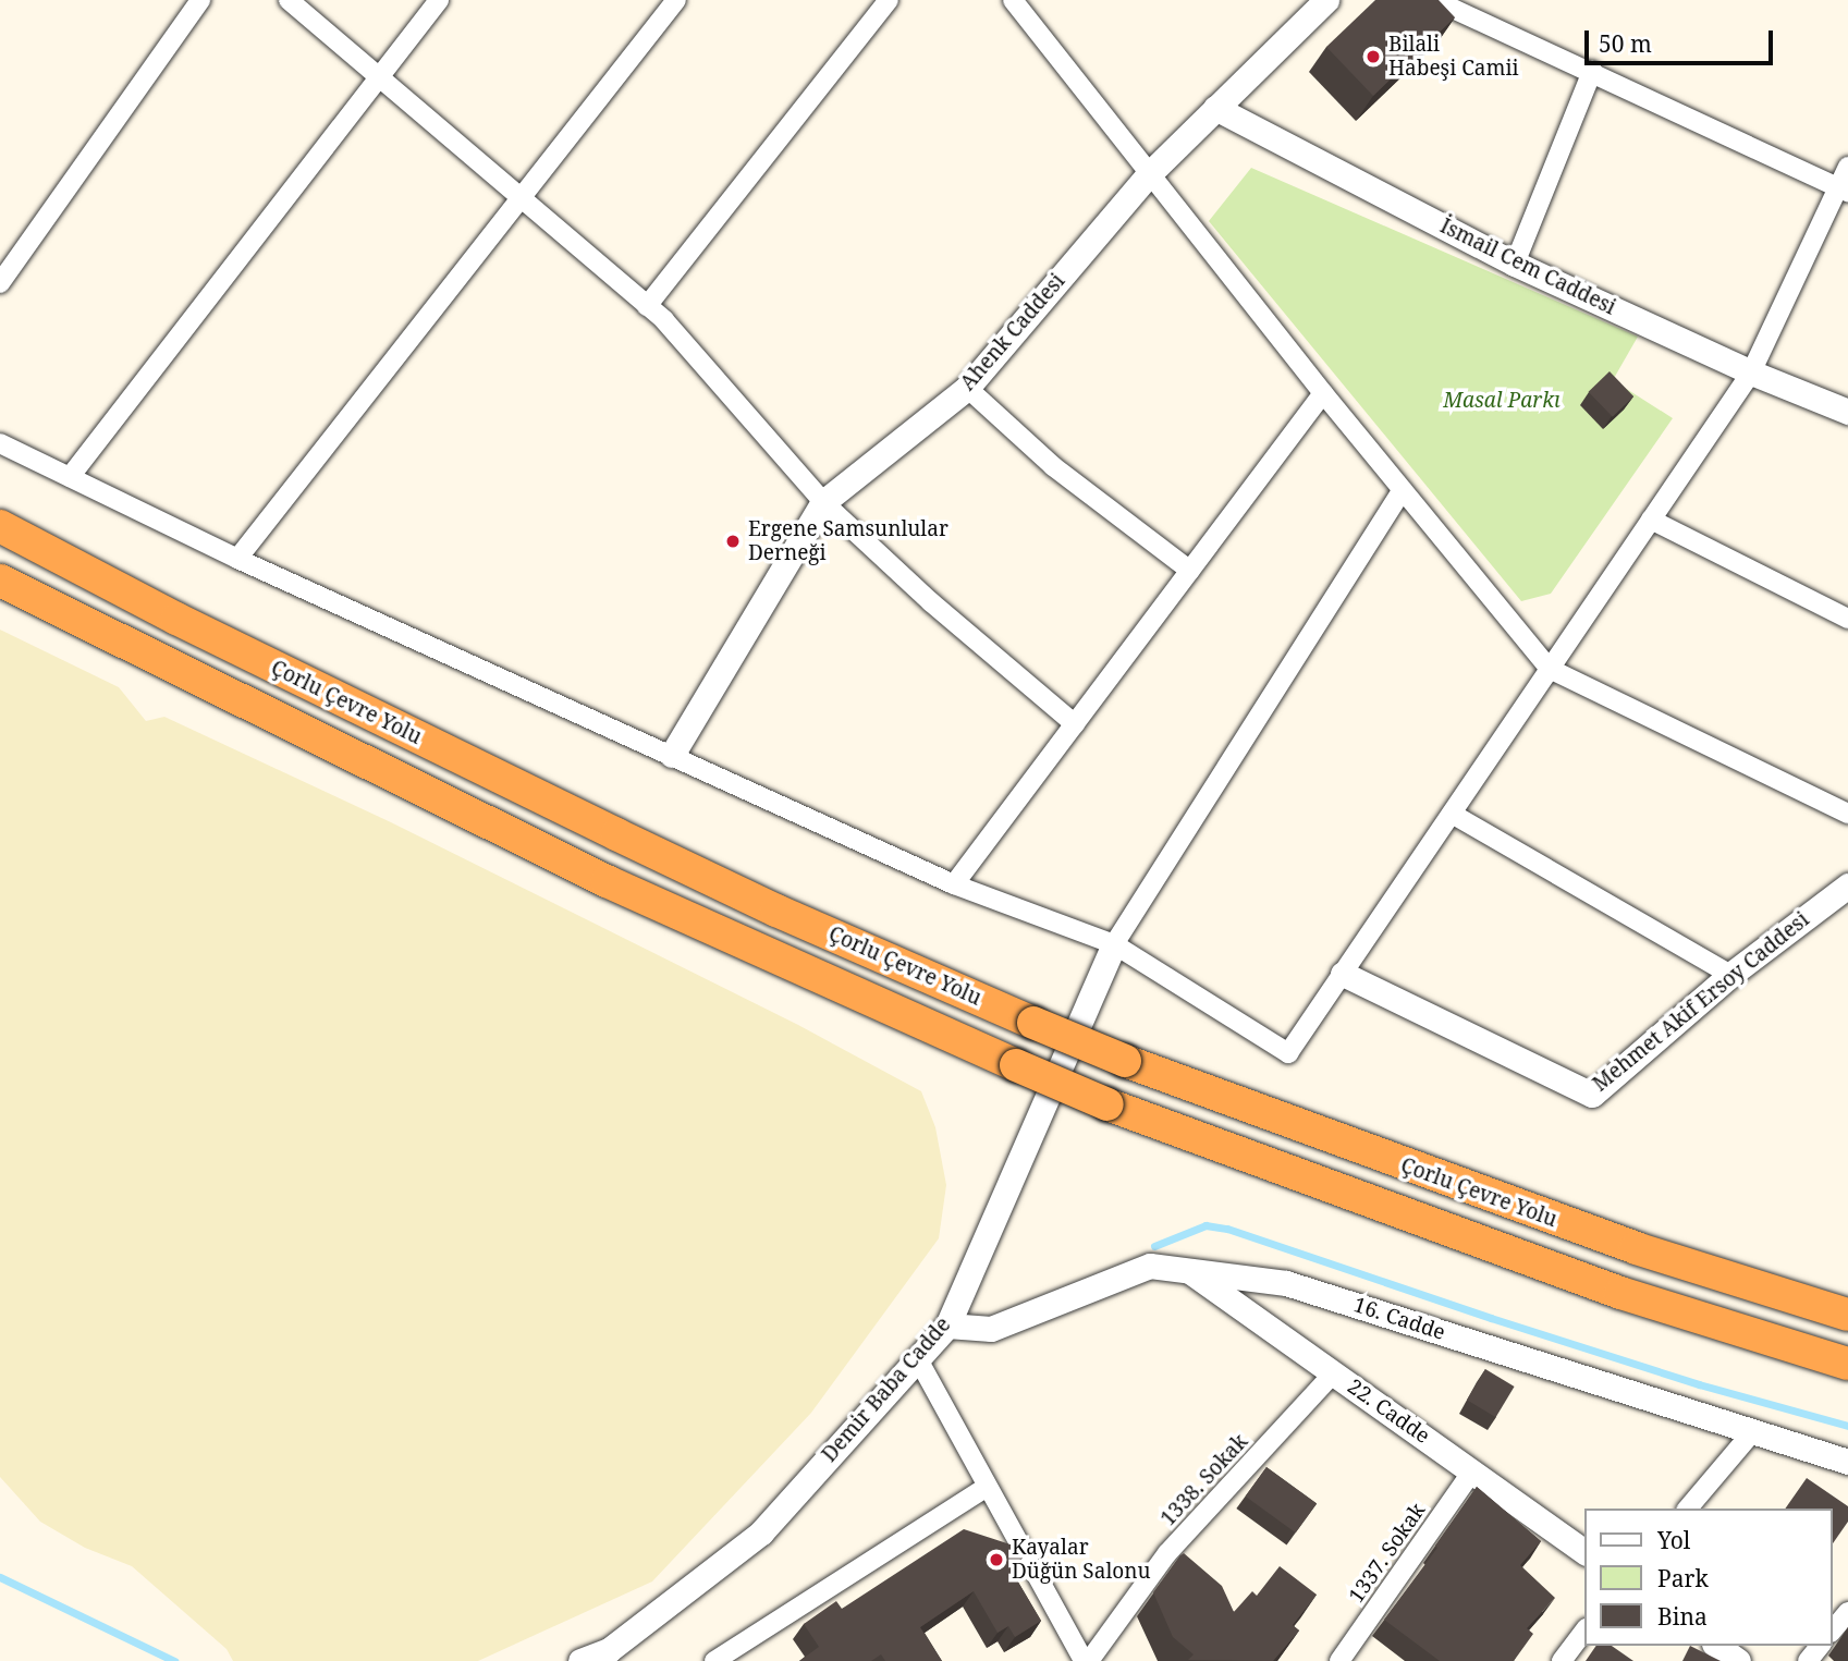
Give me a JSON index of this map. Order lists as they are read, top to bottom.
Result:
{
  "streets": {
    "highway": ["Çorlu Çevre Yolu"],
    "street": [
      "İsmail Cem Caddesi",
      "Ahenk Caddesi",
      "Mehmet Akif Ersoy Caddesi",
      "16. Cadde",
      "Demir Baba Cadde",
      "22. Cadde",
      "1338. Sokak",
      "1337. Sokak"
    ]
  },
  "crossings": [
    ["İsmail Cem Caddesi", "Ahenk Caddesi"],
    ["16. Cadde", "Demir Baba Cadde"],
    ["16. Cadde", "22. Cadde"],
    ["22. Cadde", "1338. Sokak"],
    ["22. Cadde", "1337. Sokak"]
  ],
  "parks": ["Masal Parkı"],
  "places": ["Bilali Habeşi Camii", "Ergene Samsunlular Derneği", "Kayalar Düğün Salonu"],
  "legend": ["Yol", "Park", "Bina"],
  "scale_bar": "50 m"
}
